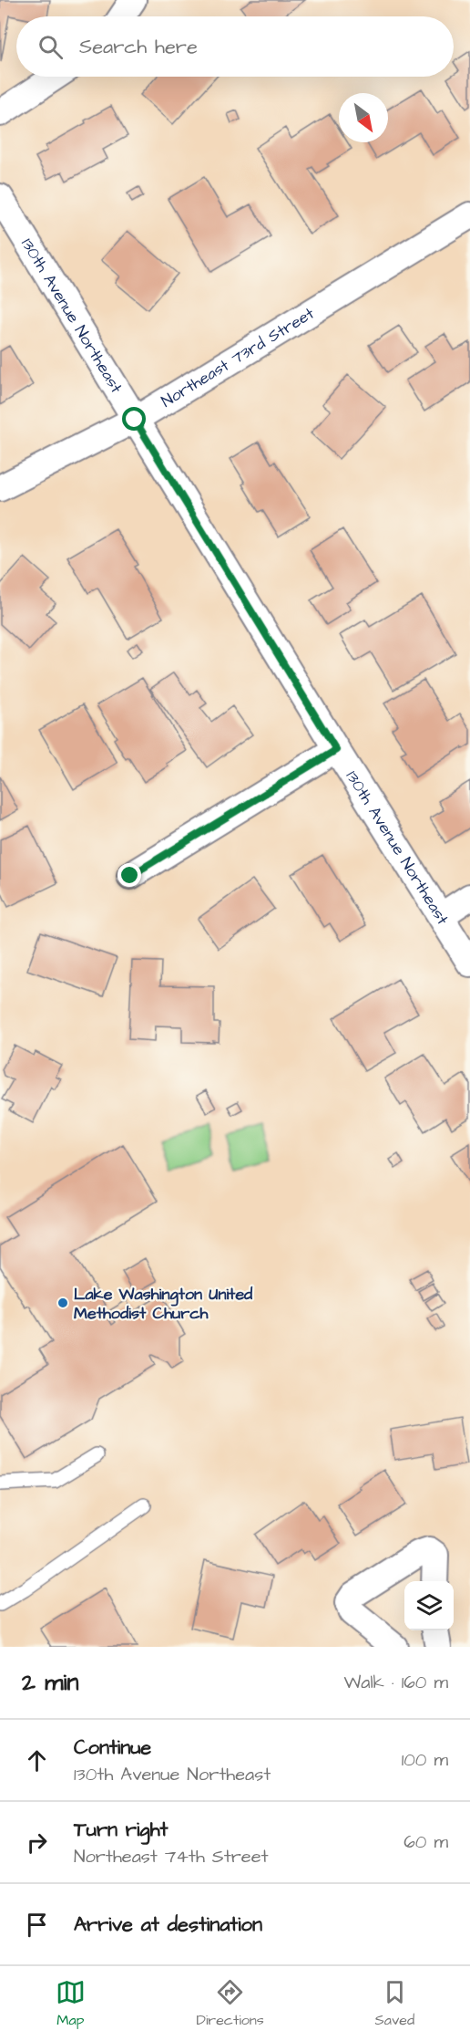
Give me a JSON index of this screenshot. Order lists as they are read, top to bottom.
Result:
{
  "streets": {
    "street": ["130th Avenue Northeast", "Northeast 73rd Street"]
  },
  "crossings": [
    ["130th Avenue Northeast", "Northeast 73rd Street"]
  ],
  "places": ["Lake Washington United Methodist Church"],
  "north": "bottom right",
  "page": {
    "search": "Search here",
    "heading": ["2 min", "Walk · 160 m"],
    "list": [
      ["Continue", "130th Avenue Northeast", "100 m"],
      ["Turn right", "Northeast 74th Street", "60 m"],
      "Arrive at destination"
    ],
    "nav": ["Map", "Directions", "Saved"]
  }
}
